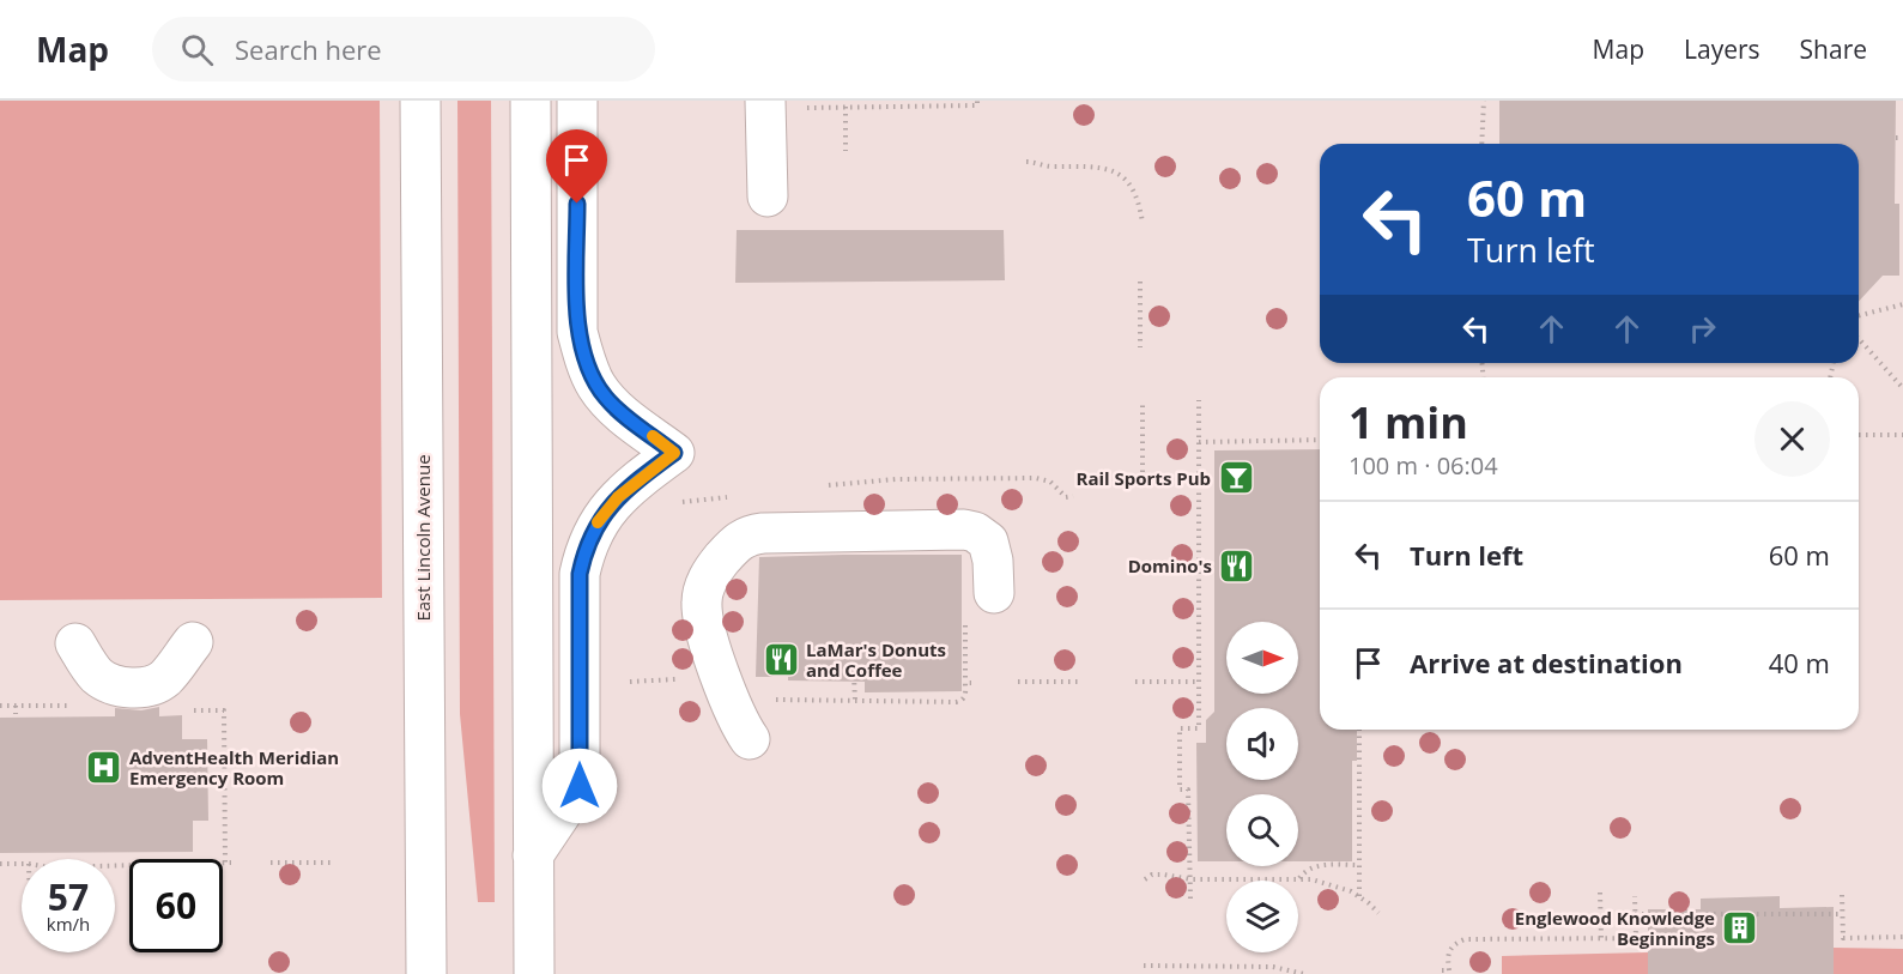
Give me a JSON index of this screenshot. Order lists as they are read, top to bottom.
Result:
{
  "streets": {
    "main road": ["East Lincoln Avenue"]
  },
  "places": {
    "bar": ["Rail Sports Pub"],
    "restaurant": ["Domino's", "LaMar's Donuts and Coffee"],
    "hospital": ["AdventHealth Meridian Emergency Room"],
    "building": ["Englewood Knowledge Beginnings"]
  },
  "north": "right",
  "page": {
    "header": "Map",
    "search": "Search here",
    "nav": ["Map", "Layers", "Share"],
    "turn": ["60 m", "Turn left"],
    "heading": ["1 min", "100 m · 06:04"],
    "list": [
      {
        "name": "Turn left",
        "value": "60 m"
      },
      {
        "name": "Arrive at destination",
        "value": "40 m"
      }
    ],
    "speed": "57 km/h",
    "limit": "60"
  }
}
